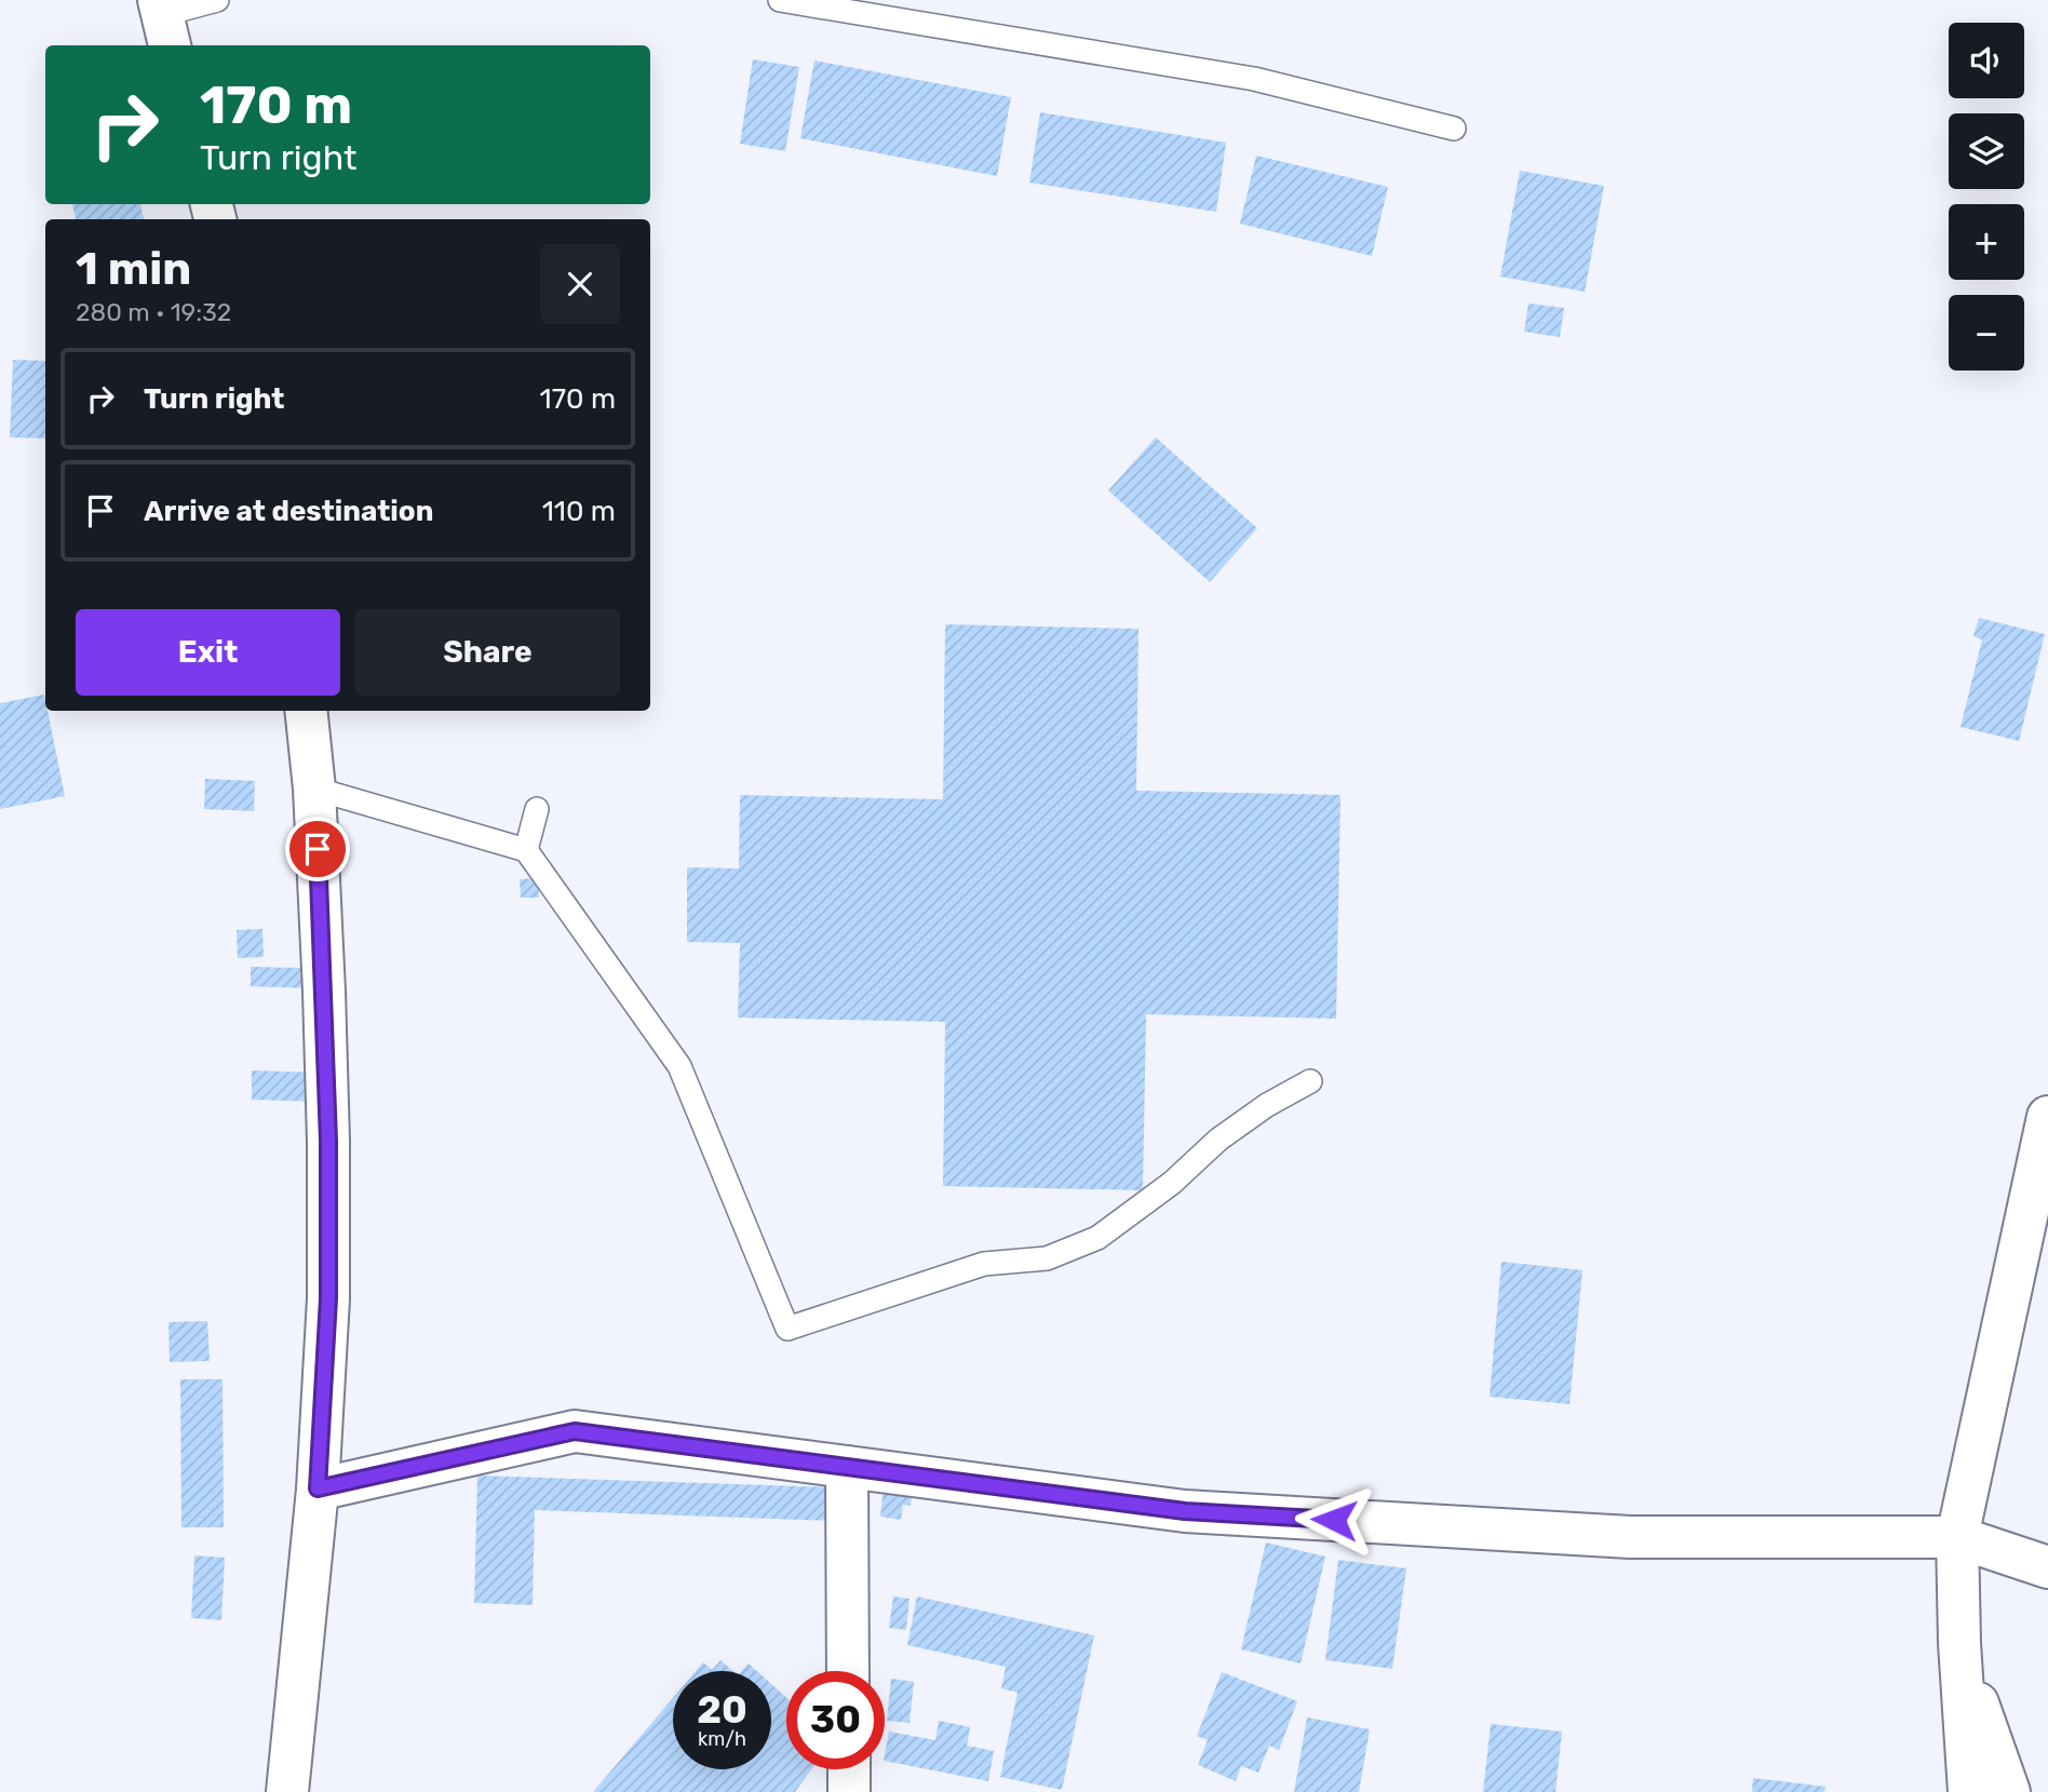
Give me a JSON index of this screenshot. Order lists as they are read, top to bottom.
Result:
{
  "page": {
    "map_buttons": ["+", "−"],
    "turn": ["170 m", "Turn right"],
    "heading": ["1 min", "280 m · 19:32"],
    "list": [
      {
        "name": "Turn right",
        "value": "170 m"
      },
      {
        "name": "Arrive at destination",
        "value": "110 m"
      }
    ],
    "buttons": ["Exit", "Share"],
    "speed": "20 km/h",
    "limit": "30"
  }
}
